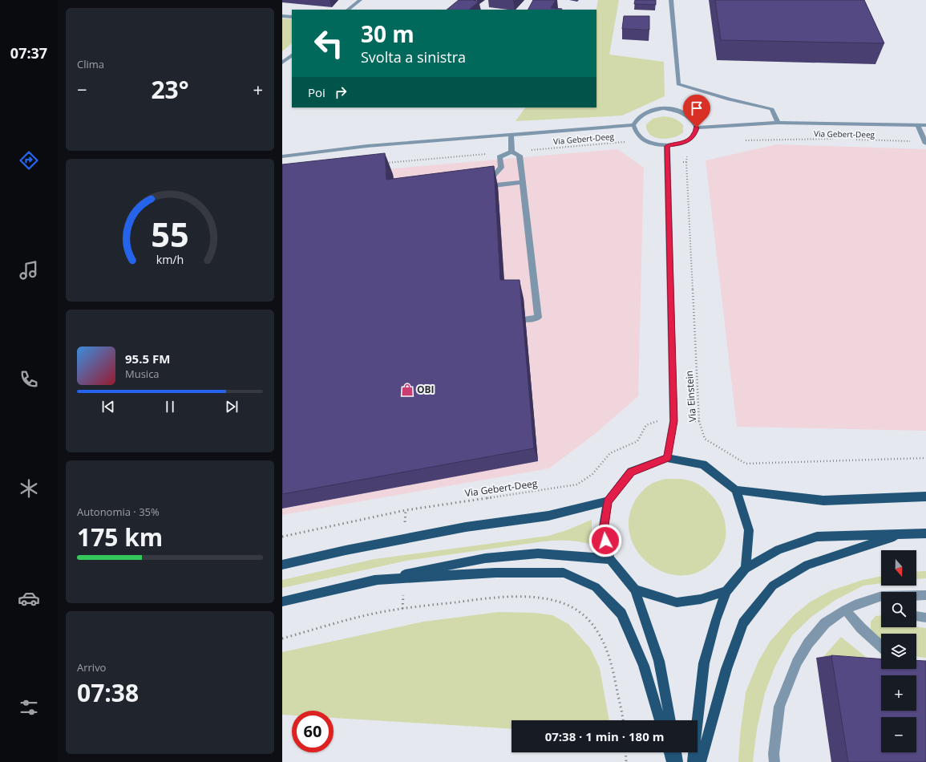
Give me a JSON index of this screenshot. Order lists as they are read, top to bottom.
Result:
{
  "streets": {
    "path": ["Via Gebert-Deeg", "Via Einstein"]
  },
  "crossings": [
    ["Via Gebert-Deeg", "Via Einstein"]
  ],
  "places": {
    "shop": ["OBI"]
  },
  "north": "bottom",
  "page": {
    "tabs": "07:37",
    "tile": [
      "Clima",
      ["Autonomia · 35%", "175 km"],
      ["Arrivo", "07:38"]
    ],
    "turn": ["30 m", "Svolta a sinistra"],
    "heat": ["−", "23°", "+"],
    "then": "Poi",
    "song": ["95.5 FM", "Musica"],
    "map_buttons": ["+", "−"],
    "limit": "60",
    "trip": "07:38 · 1 min · 180 m",
    "gauge": ["55", "km/h"]
  }
}
